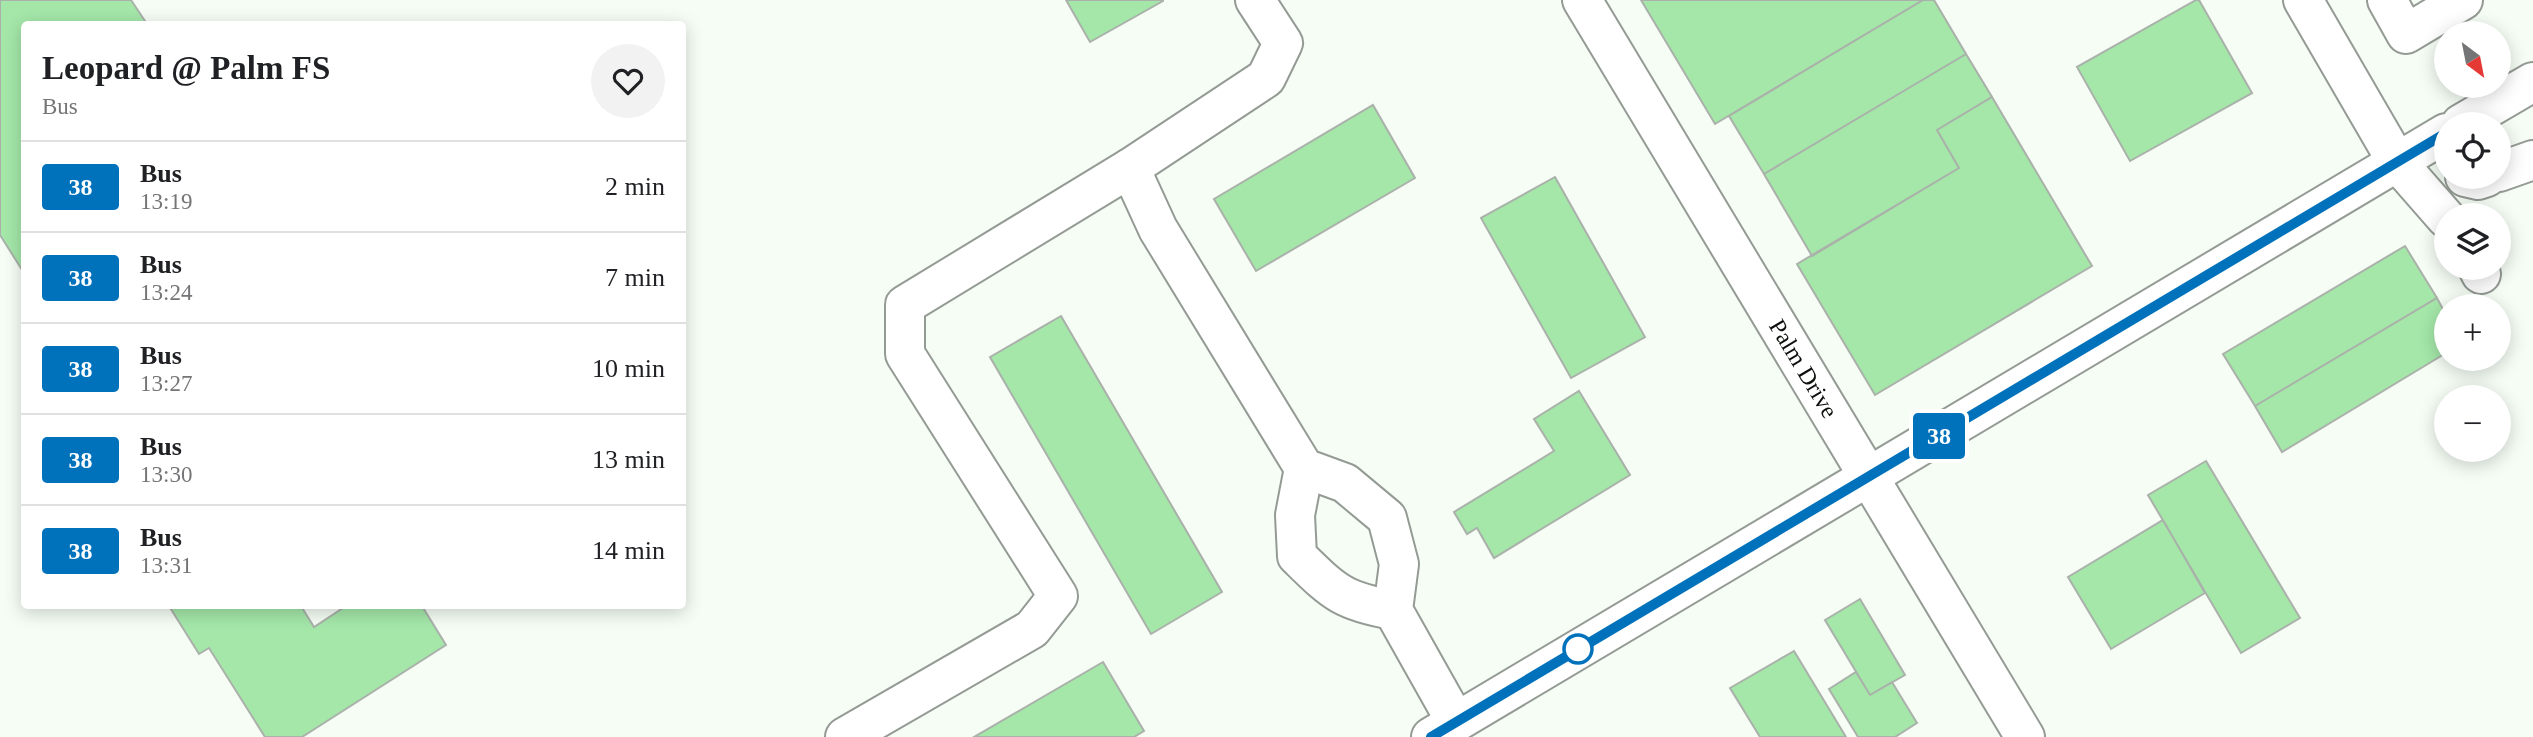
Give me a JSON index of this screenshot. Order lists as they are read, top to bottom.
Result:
{
  "streets": {
    "main road": ["Palm Drive"]
  },
  "lines": ["bus line 38"],
  "north": "bottom right",
  "page": {
    "on_map": "38",
    "map_buttons": ["+", "−"],
    "heading": ["Leopard @ Palm FS", "Bus"],
    "list": [
      {
        "mark": "38",
        "name": "Bus",
        "note": "13:19",
        "value": "2 min"
      },
      {
        "mark": "38",
        "name": "Bus",
        "note": "13:24",
        "value": "7 min"
      },
      {
        "mark": "38",
        "name": "Bus",
        "note": "13:27",
        "value": "10 min"
      },
      {
        "mark": "38",
        "name": "Bus",
        "note": "13:30",
        "value": "13 min"
      },
      {
        "mark": "38",
        "name": "Bus",
        "note": "13:31",
        "value": "14 min"
      }
    ]
  }
}
